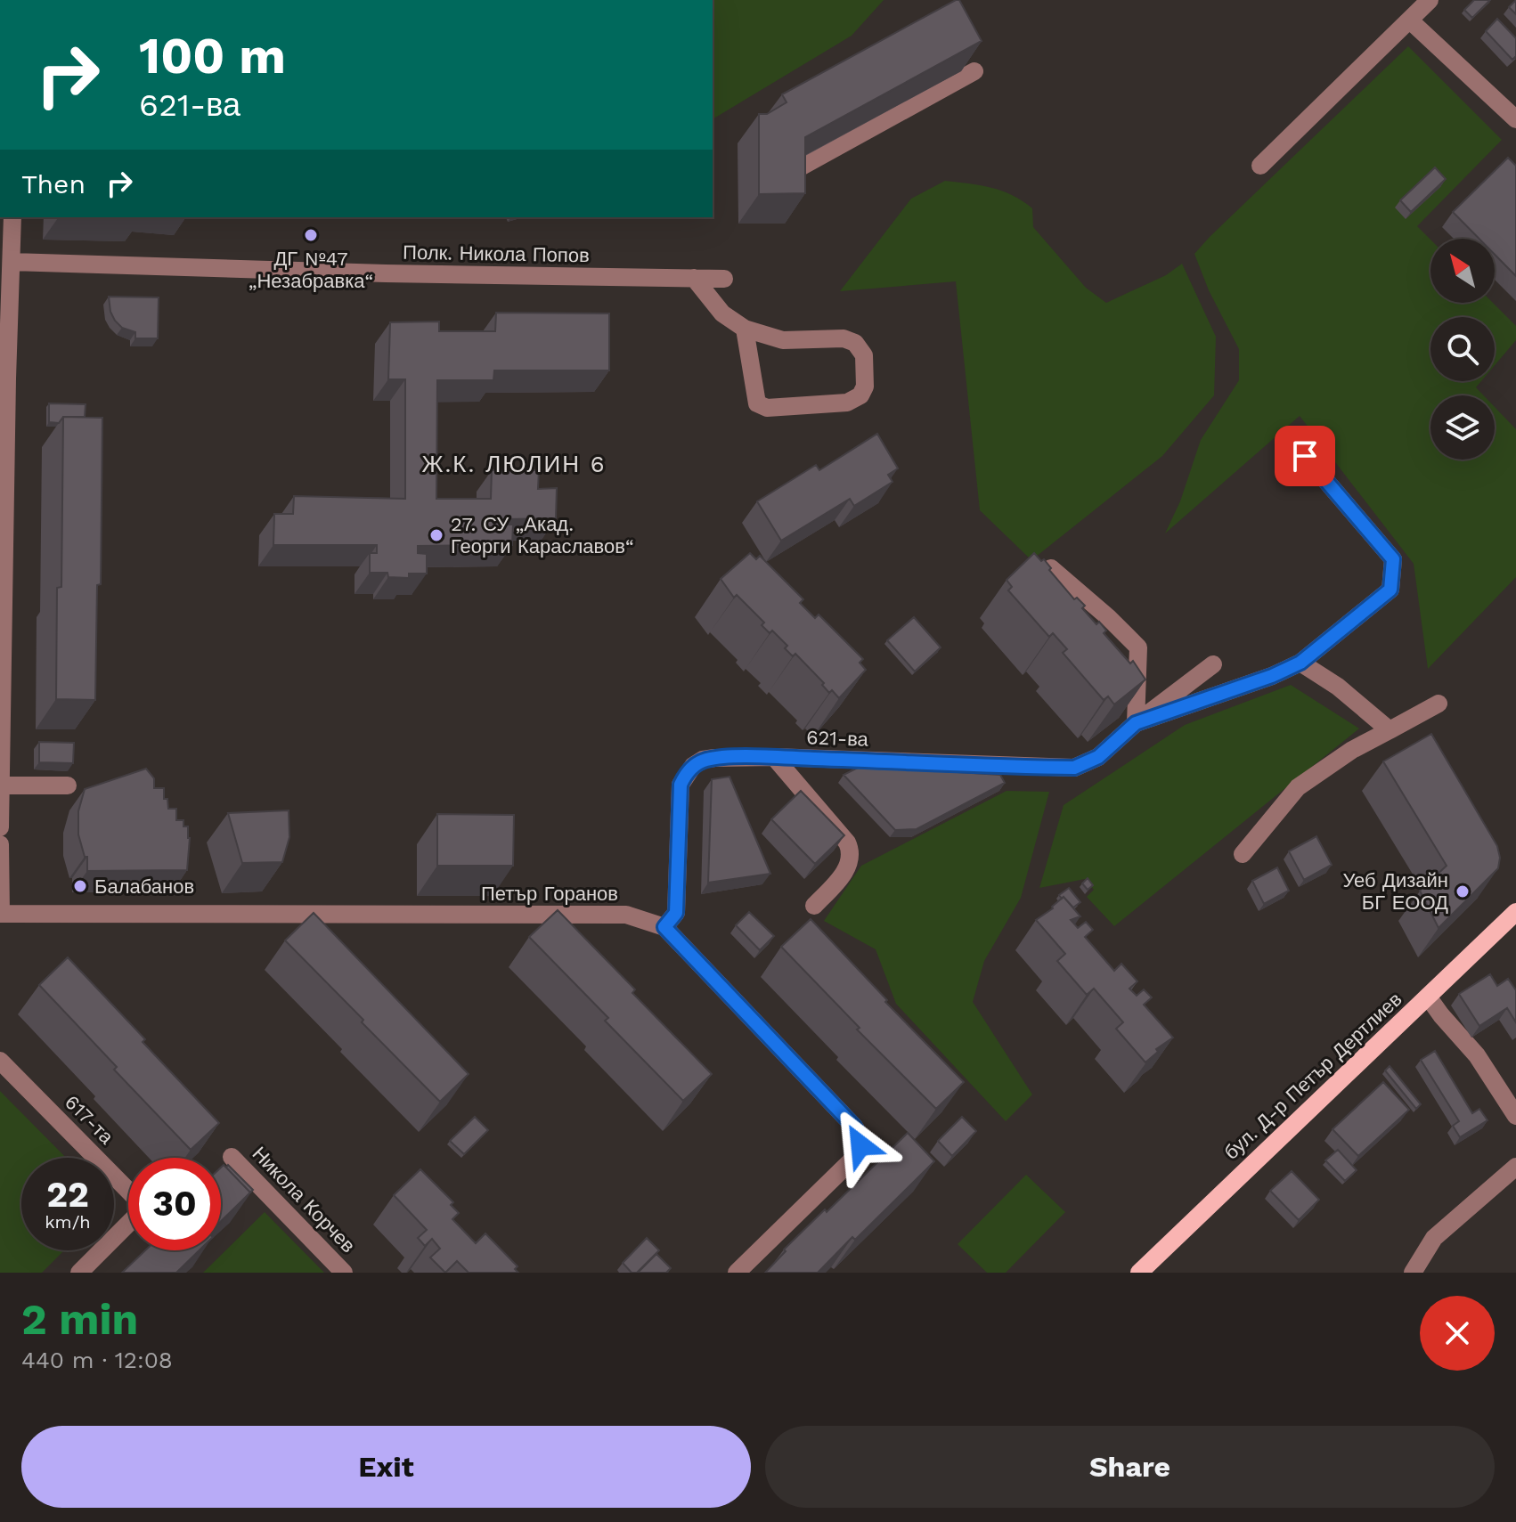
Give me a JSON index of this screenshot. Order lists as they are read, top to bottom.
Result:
{
  "streets": {
    "main road": ["бул. Д-р Петър Дертлиев"],
    "street": [
      "Полк. Никола Попов",
      "621-ва",
      "Петър Горанов",
      "617-та",
      "Никола Корчев"
    ]
  },
  "crossings": [
    ["621-ва", "Петър Горанов"]
  ],
  "districts": ["Ж.К. ЛЮЛИН 6"],
  "places": [
    "ДГ №47 „Незабравка“",
    "27. СУ „Акад. Георги Караславов“",
    "Балабанов",
    "Уеб Дизайн БГ ЕООД"
  ],
  "north": "top left",
  "page": {
    "turn": ["100 m", "621-ва"],
    "then": "Then",
    "speed": "22 km/h",
    "limit": "30",
    "heading": ["2 min", "440 m · 12:08"],
    "buttons": ["Exit", "Share"]
  }
}
